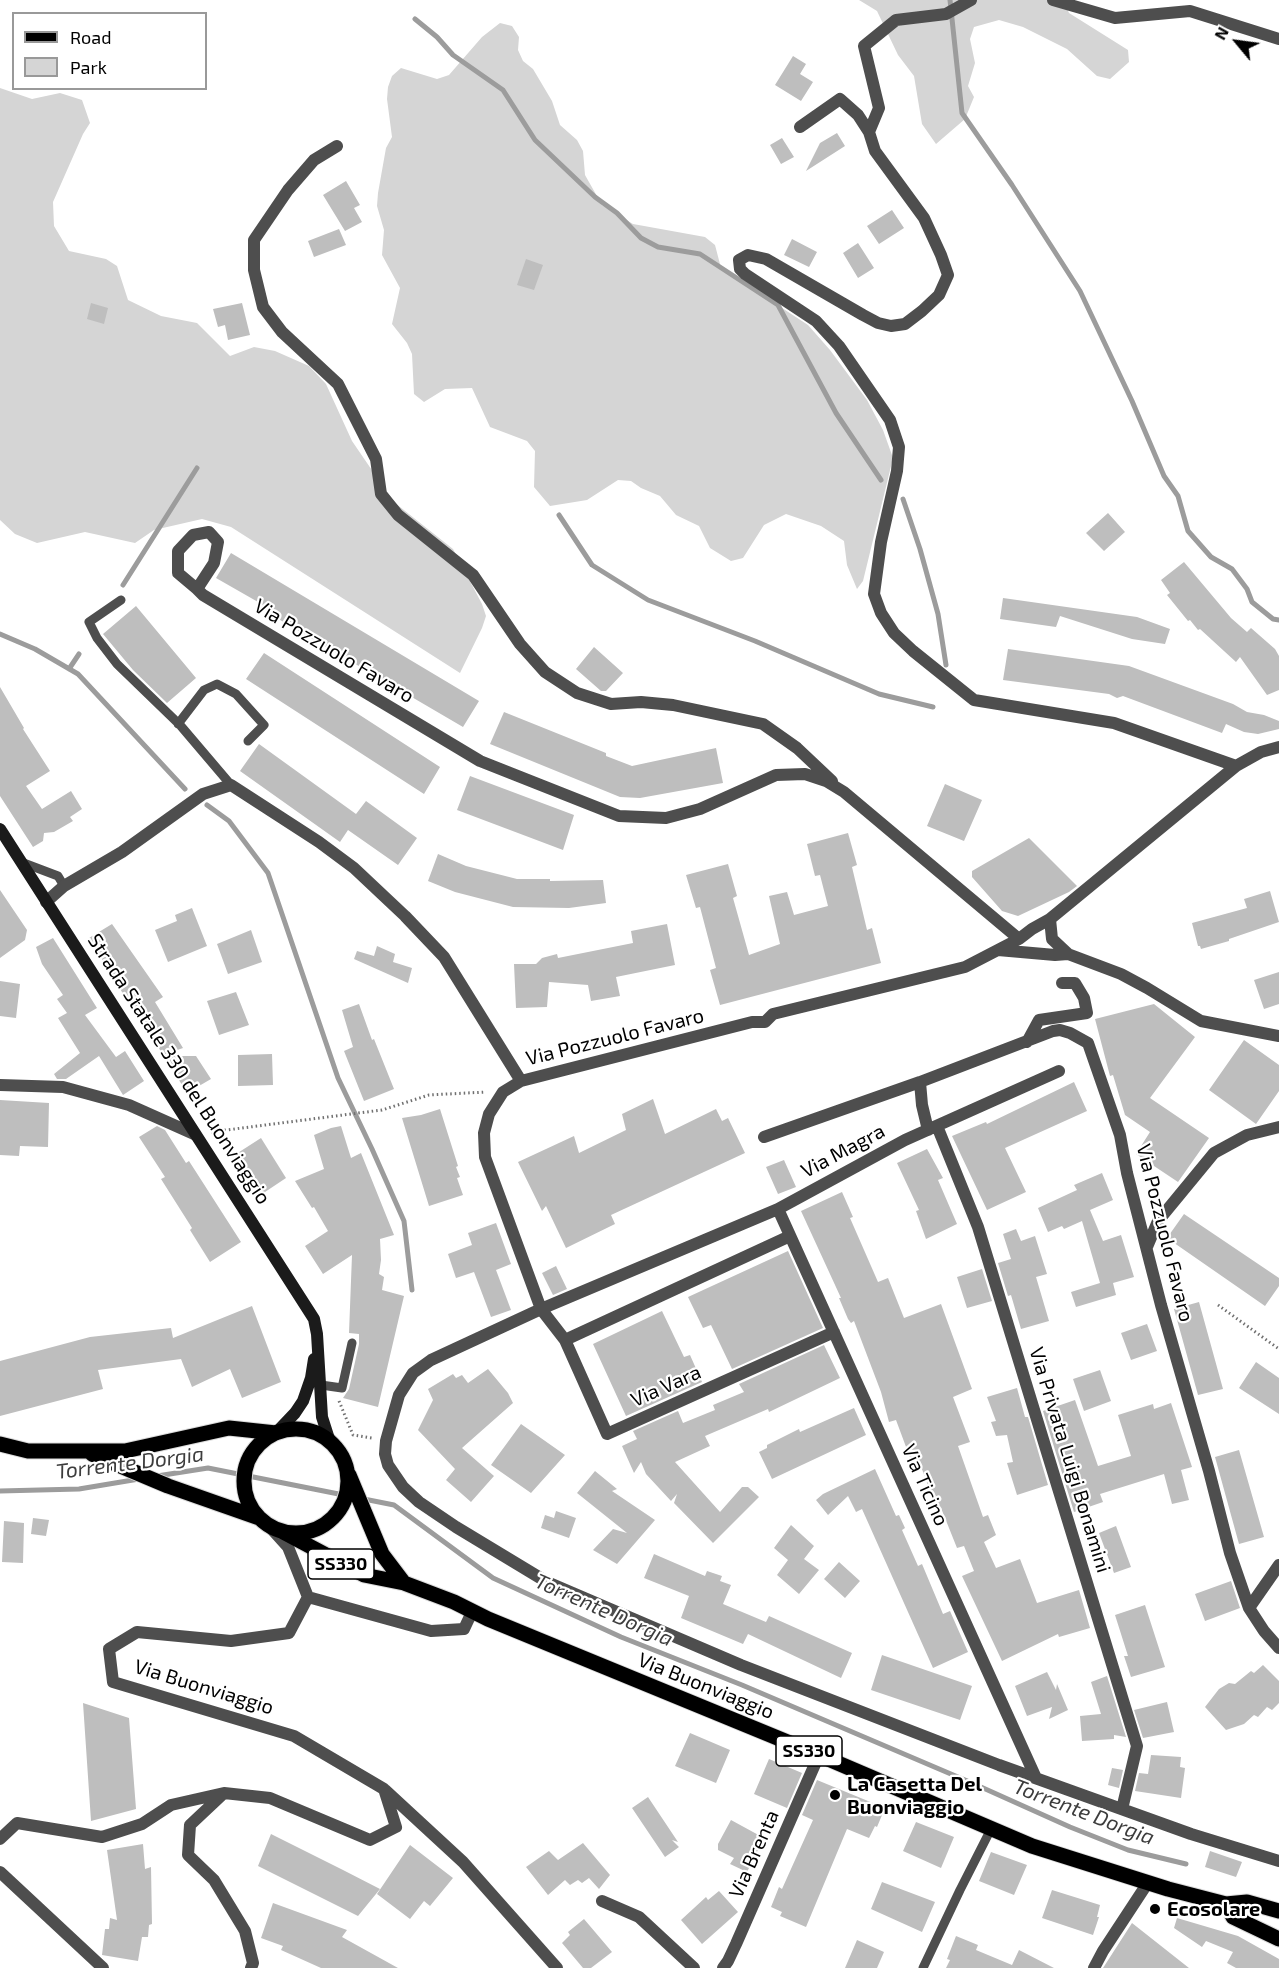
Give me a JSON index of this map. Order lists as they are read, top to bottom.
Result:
{
  "streets": {
    "main road": ["Strada Statale 330 del Buonviaggio", "SS330", "Via Buonviaggio"],
    "street": [
      "Via Pozzuolo Favaro",
      "Via Magra",
      "Via Vara",
      "Via Privata Luigi Bonamini",
      "Via Ticino",
      "Via Brenta"
    ]
  },
  "crossings": [
    ["Strada Statale 330 del Buonviaggio", "SS330"],
    ["Via Magra", "Via Privata Luigi Bonamini"],
    ["Via Magra", "Via Ticino"],
    ["Via Vara", "Via Ticino"],
    ["SS330", "Via Buonviaggio"],
    ["Via Buonviaggio", "Via Brenta"]
  ],
  "water": ["Torrente Dorgia"],
  "places": ["La Casetta Del Buonviaggio", "Ecosolare"],
  "legend": ["Road", "Park"],
  "north": "top left"
}
